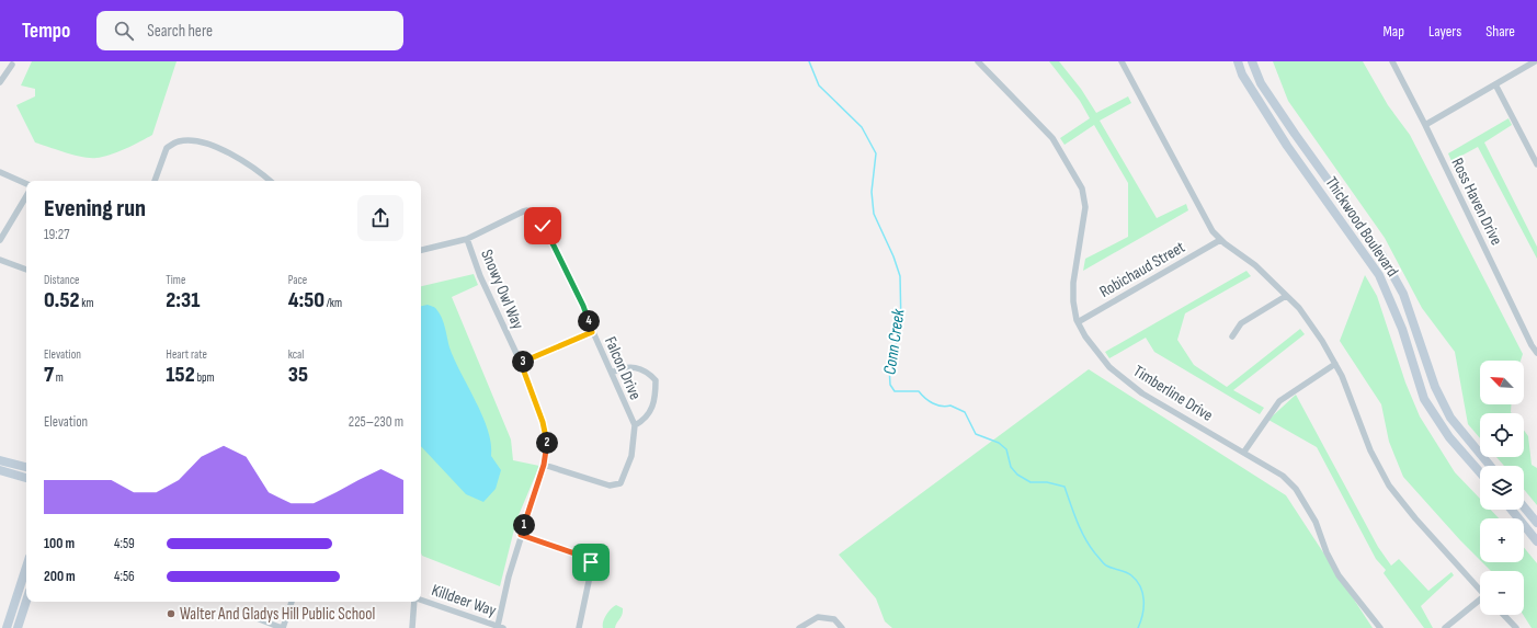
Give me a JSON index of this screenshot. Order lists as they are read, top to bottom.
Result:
{
  "streets": {
    "main road": ["Thickwood Boulevard"],
    "street": [
      "Ross Haven Drive",
      "Robichaud Street",
      "Snowy Owl Way",
      "Falcon Drive",
      "Timberline Drive",
      "Killdeer Way"
    ]
  },
  "crossings": [
    ["Robichaud Street", "Timberline Drive"],
    ["Snowy Owl Way", "Falcon Drive"],
    ["Snowy Owl Way", "Killdeer Way"]
  ],
  "water": ["Conn Creek"],
  "places": ["Walter And Gladys Hill Public School"],
  "north": "top left",
  "page": {
    "header": "Tempo",
    "search": "Search here",
    "nav": ["Map", "Layers", "Share"],
    "heading": ["Evening run", "19:27"],
    "stats": [
      ["Distance", "0.52 km"],
      ["Time", "2:31"],
      ["Pace", "4:50 /km"],
      ["Elevation", "7 m"],
      ["Heart rate", "152 bpm"],
      ["kcal", "35"]
    ],
    "pins": [
      "4",
      "3",
      "2",
      "1"
    ],
    "map_buttons": ["+", "−"],
    "chart": ["Elevation", "225–230 m"],
    "list": [
      {
        "name": "100 m",
        "note": "4:59"
      },
      {
        "name": "200 m",
        "note": "4:56"
      }
    ]
  }
}
